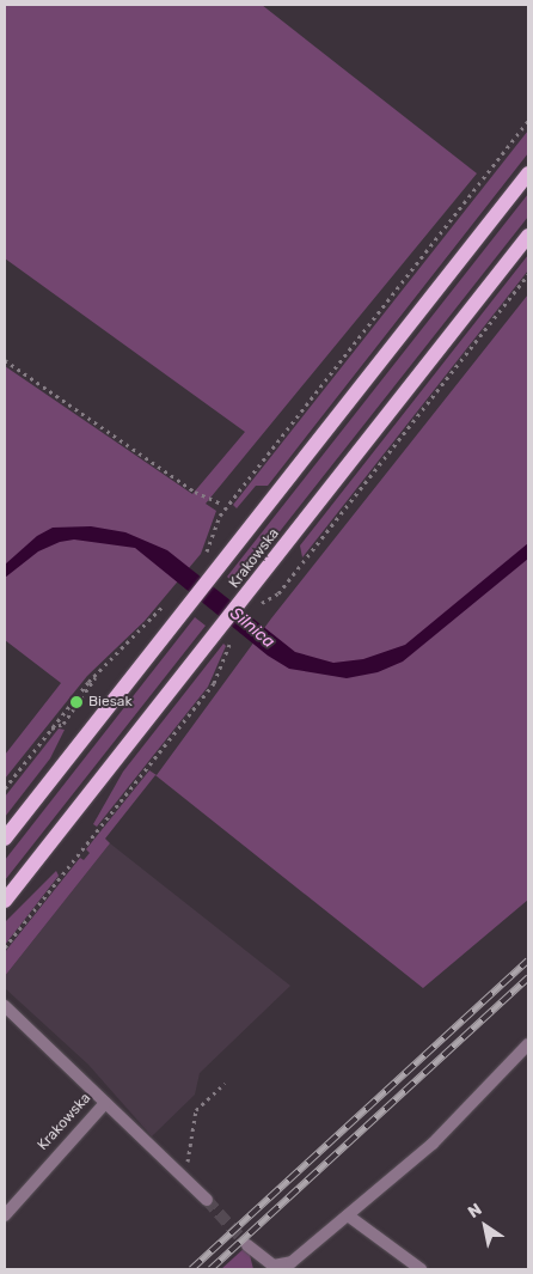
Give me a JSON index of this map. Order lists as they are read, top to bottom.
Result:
{
  "streets": {
    "main road": ["Krakowska"]
  },
  "water": ["Silnica"],
  "places": ["Biesak"],
  "north": "top left"
}
